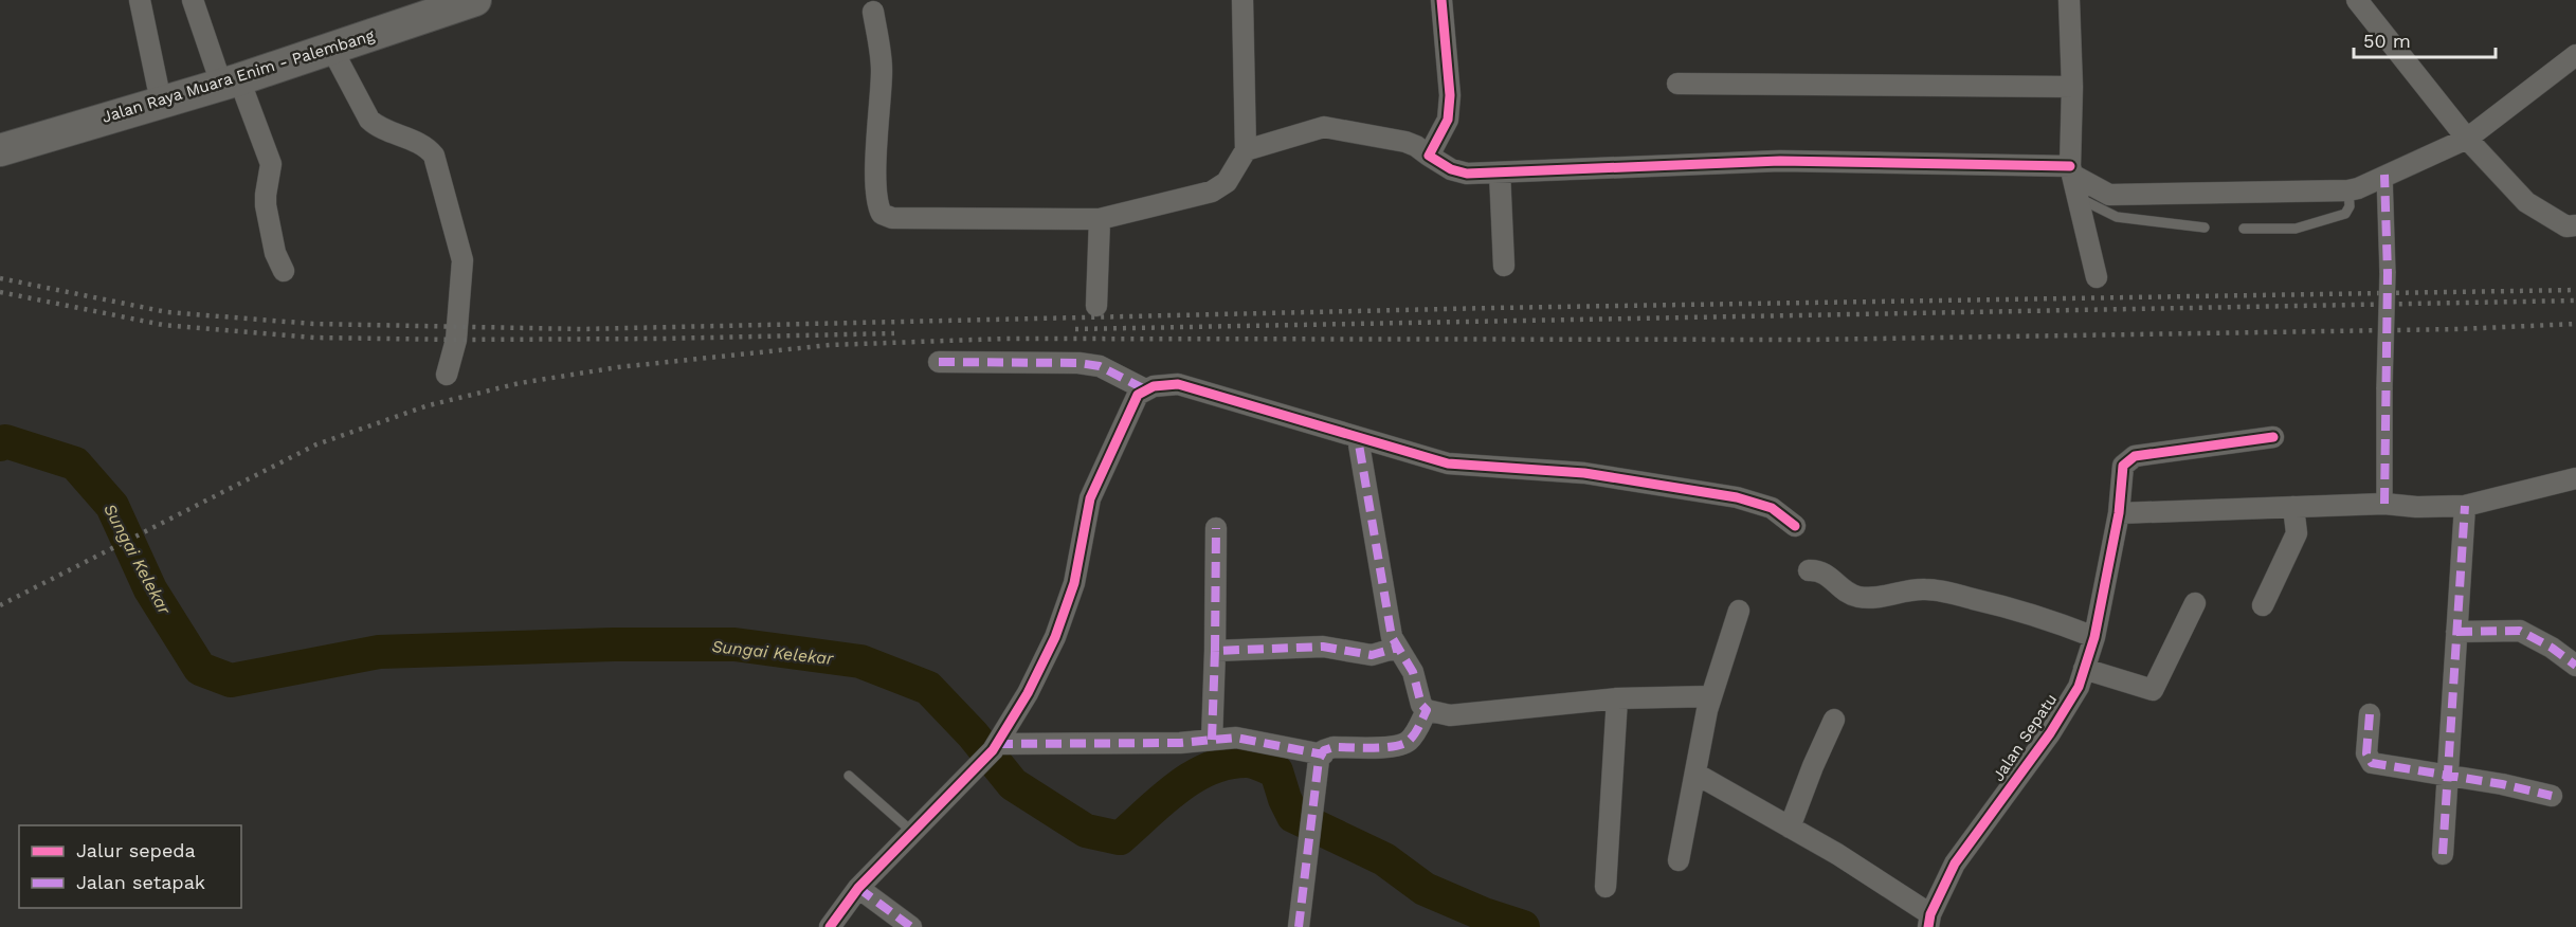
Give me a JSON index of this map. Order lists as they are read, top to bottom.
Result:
{
  "streets": {
    "main road": ["Jalan Raya Muara Enim - Palembang"],
    "street": ["Jalan Sepatu"]
  },
  "water": ["Sungai Kelekar"],
  "legend": ["Jalur sepeda", "Jalan setapak"],
  "scale_bar": "50 m"
}
